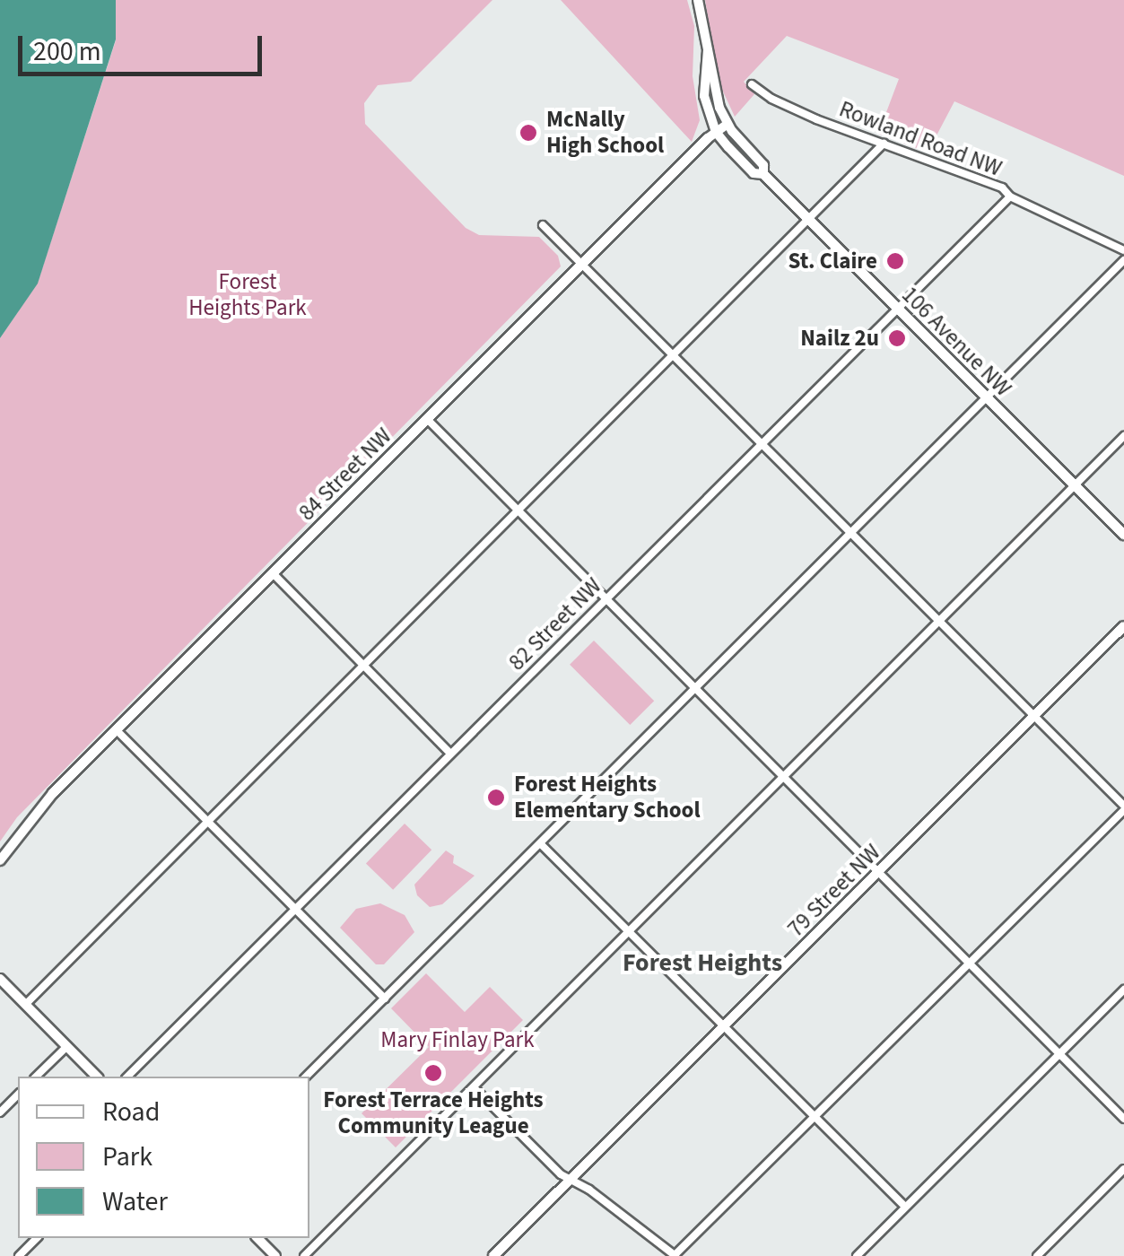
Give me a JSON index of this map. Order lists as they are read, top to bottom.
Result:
{
  "streets": {
    "main road": ["106 Avenue NW", "84 Street NW", "79 Street NW"],
    "street": ["Rowland Road NW", "82 Street NW"]
  },
  "crossings": [
    ["Rowland Road NW", "82 Street NW"],
    ["106 Avenue NW", "84 Street NW"],
    ["106 Avenue NW", "82 Street NW"]
  ],
  "districts": ["Forest Heights"],
  "parks": ["Forest Heights Park", "Mary Finlay Park"],
  "places": [
    "McNally High School",
    "St. Claire",
    "Nailz 2u",
    "Forest Heights Elementary School",
    "Forest Terrace Heights Community League"
  ],
  "legend": ["Road", "Park", "Water"],
  "scale_bar": "200 m"
}
